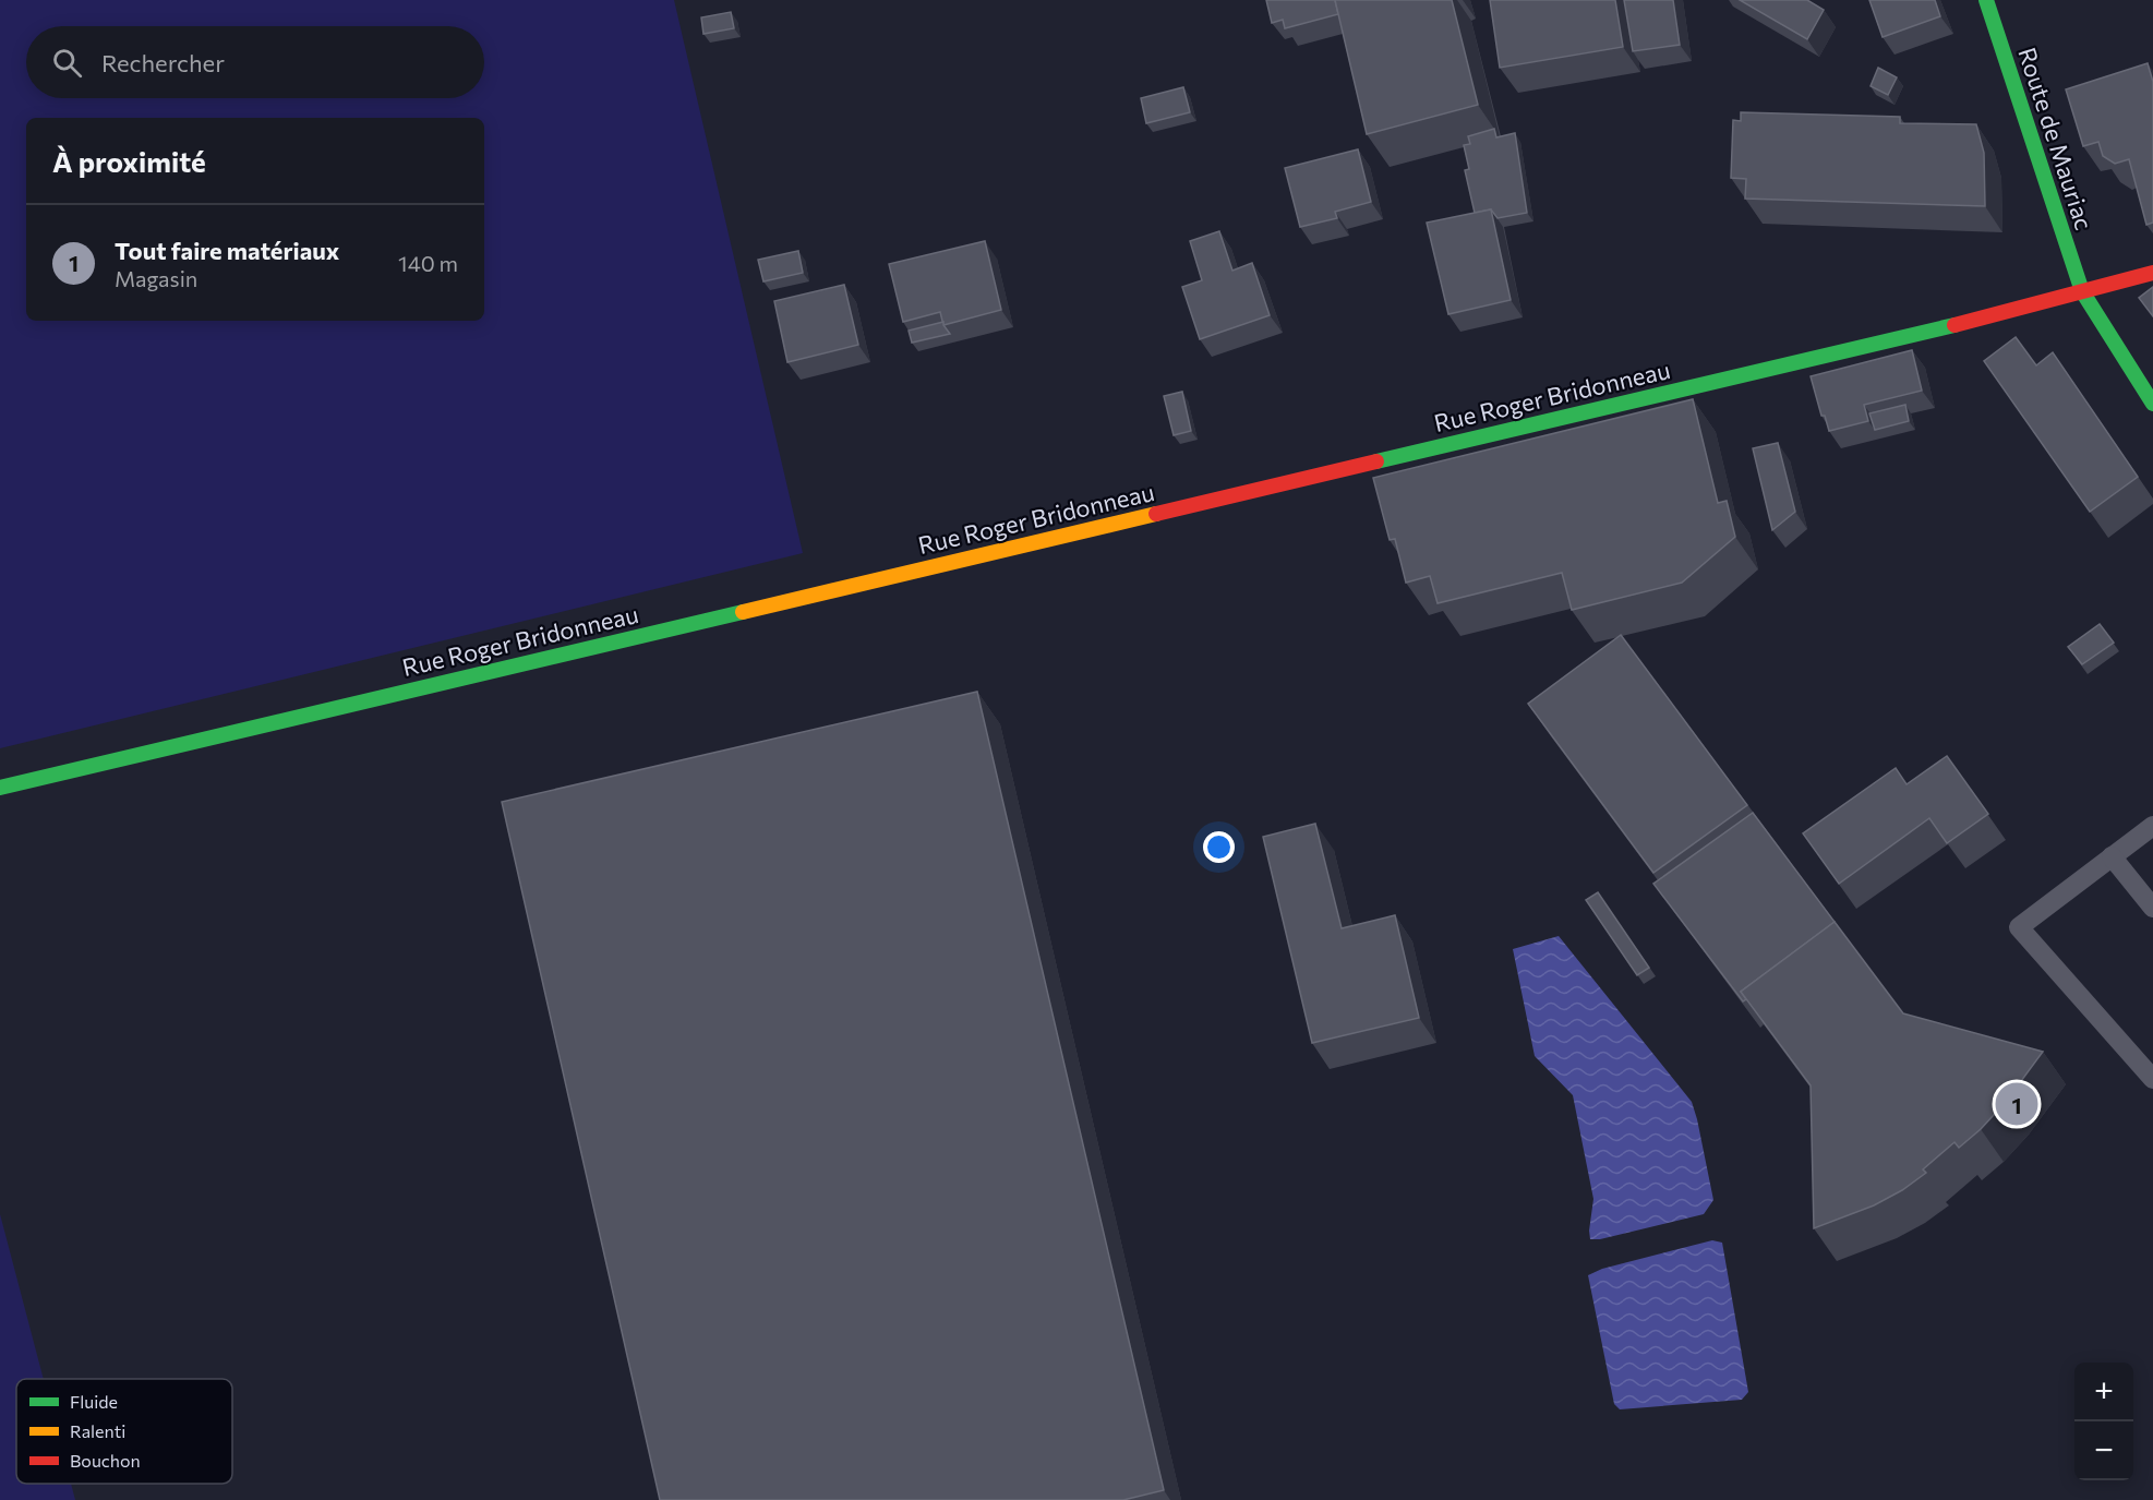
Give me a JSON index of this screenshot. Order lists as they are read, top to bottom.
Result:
{
  "streets": {
    "street": ["Route de Mauriac", "Rue Roger Bridonneau"]
  },
  "crossings": [
    ["Route de Mauriac", "Rue Roger Bridonneau"]
  ],
  "legend": ["Fluide", "Ralenti", "Bouchon"],
  "page": {
    "search": "Rechercher",
    "heading": "À proximité",
    "list": [
      {
        "mark": "1",
        "name": "Tout faire matériaux",
        "note": "Magasin",
        "value": "140 m"
      }
    ],
    "pins": "1",
    "map_buttons": ["+", "−"]
  }
}
